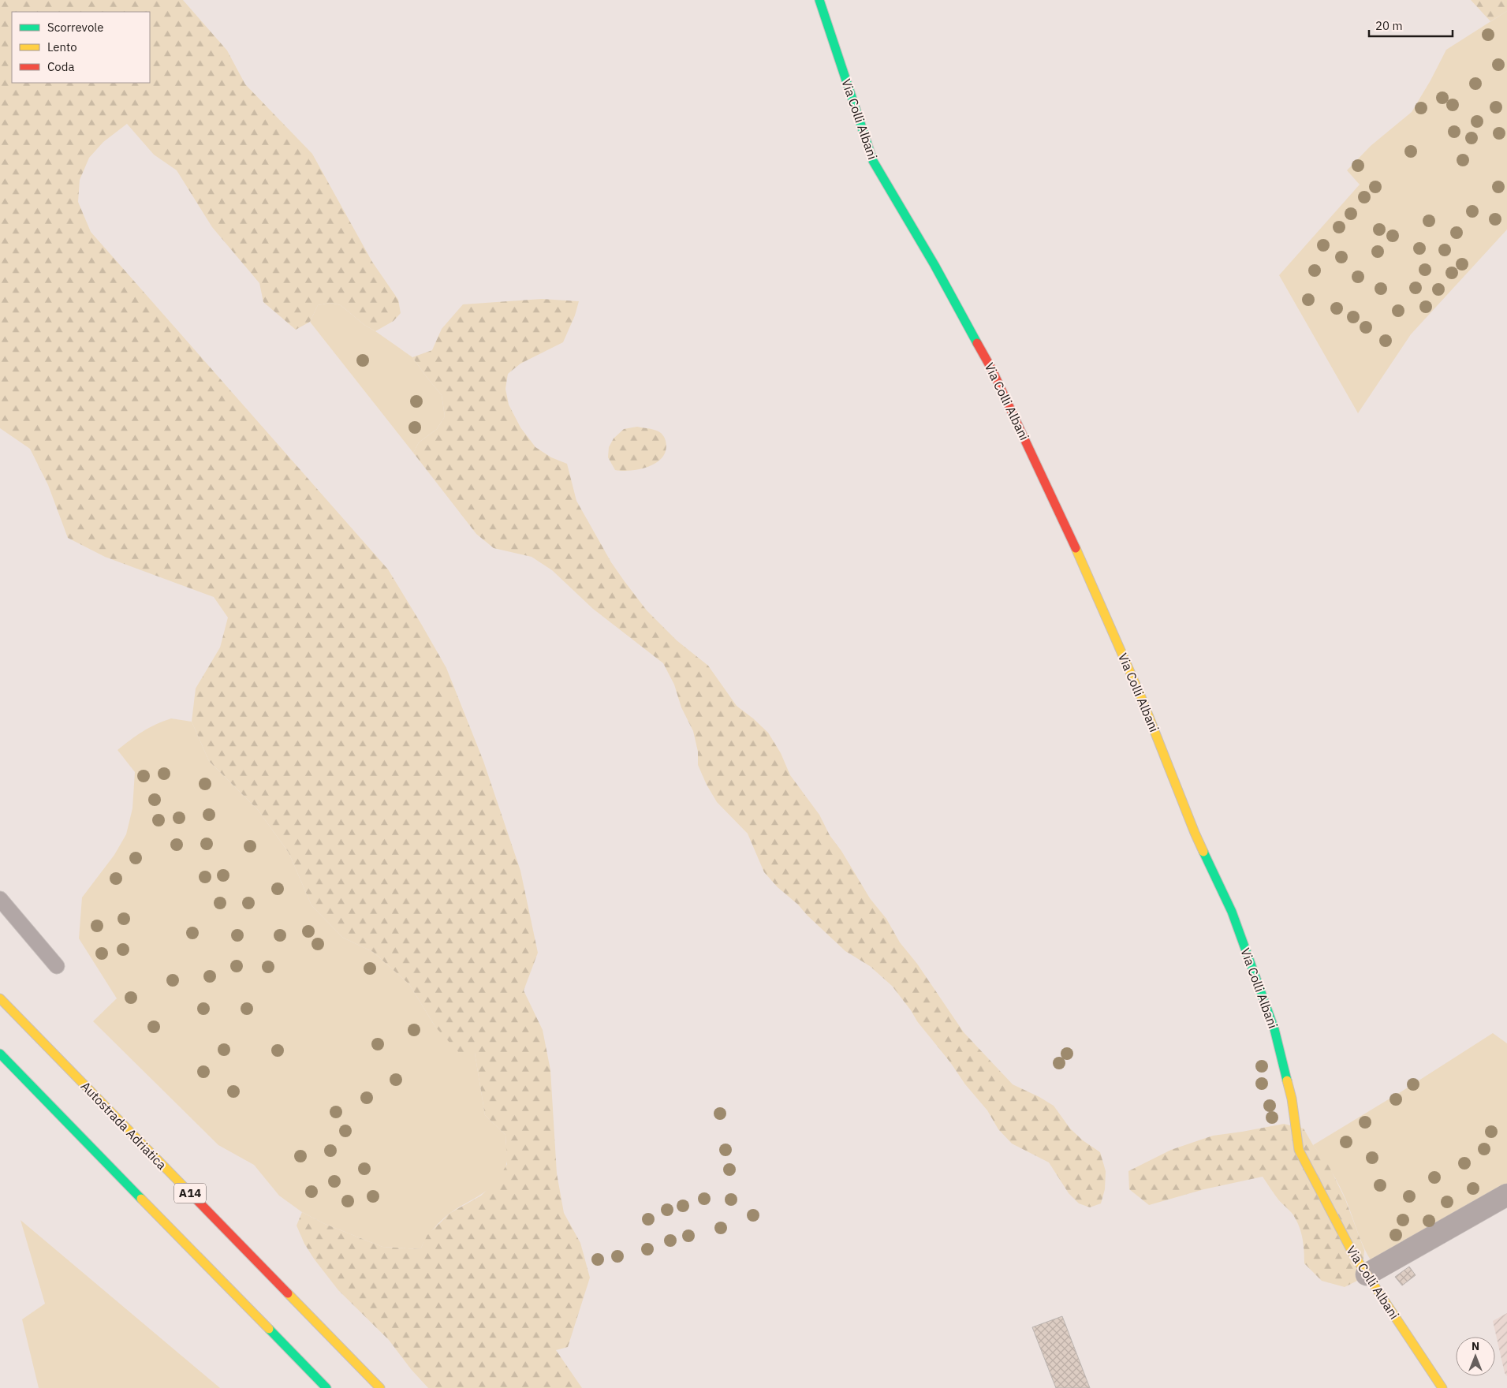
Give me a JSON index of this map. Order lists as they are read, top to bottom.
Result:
{
  "streets": {
    "main road": ["Via Colli Albani", "Autostrada Adriatica", "A14"]
  },
  "legend": ["Scorrevole", "Lento", "Coda"],
  "scale_bar": "20 m",
  "north": "top"
}
